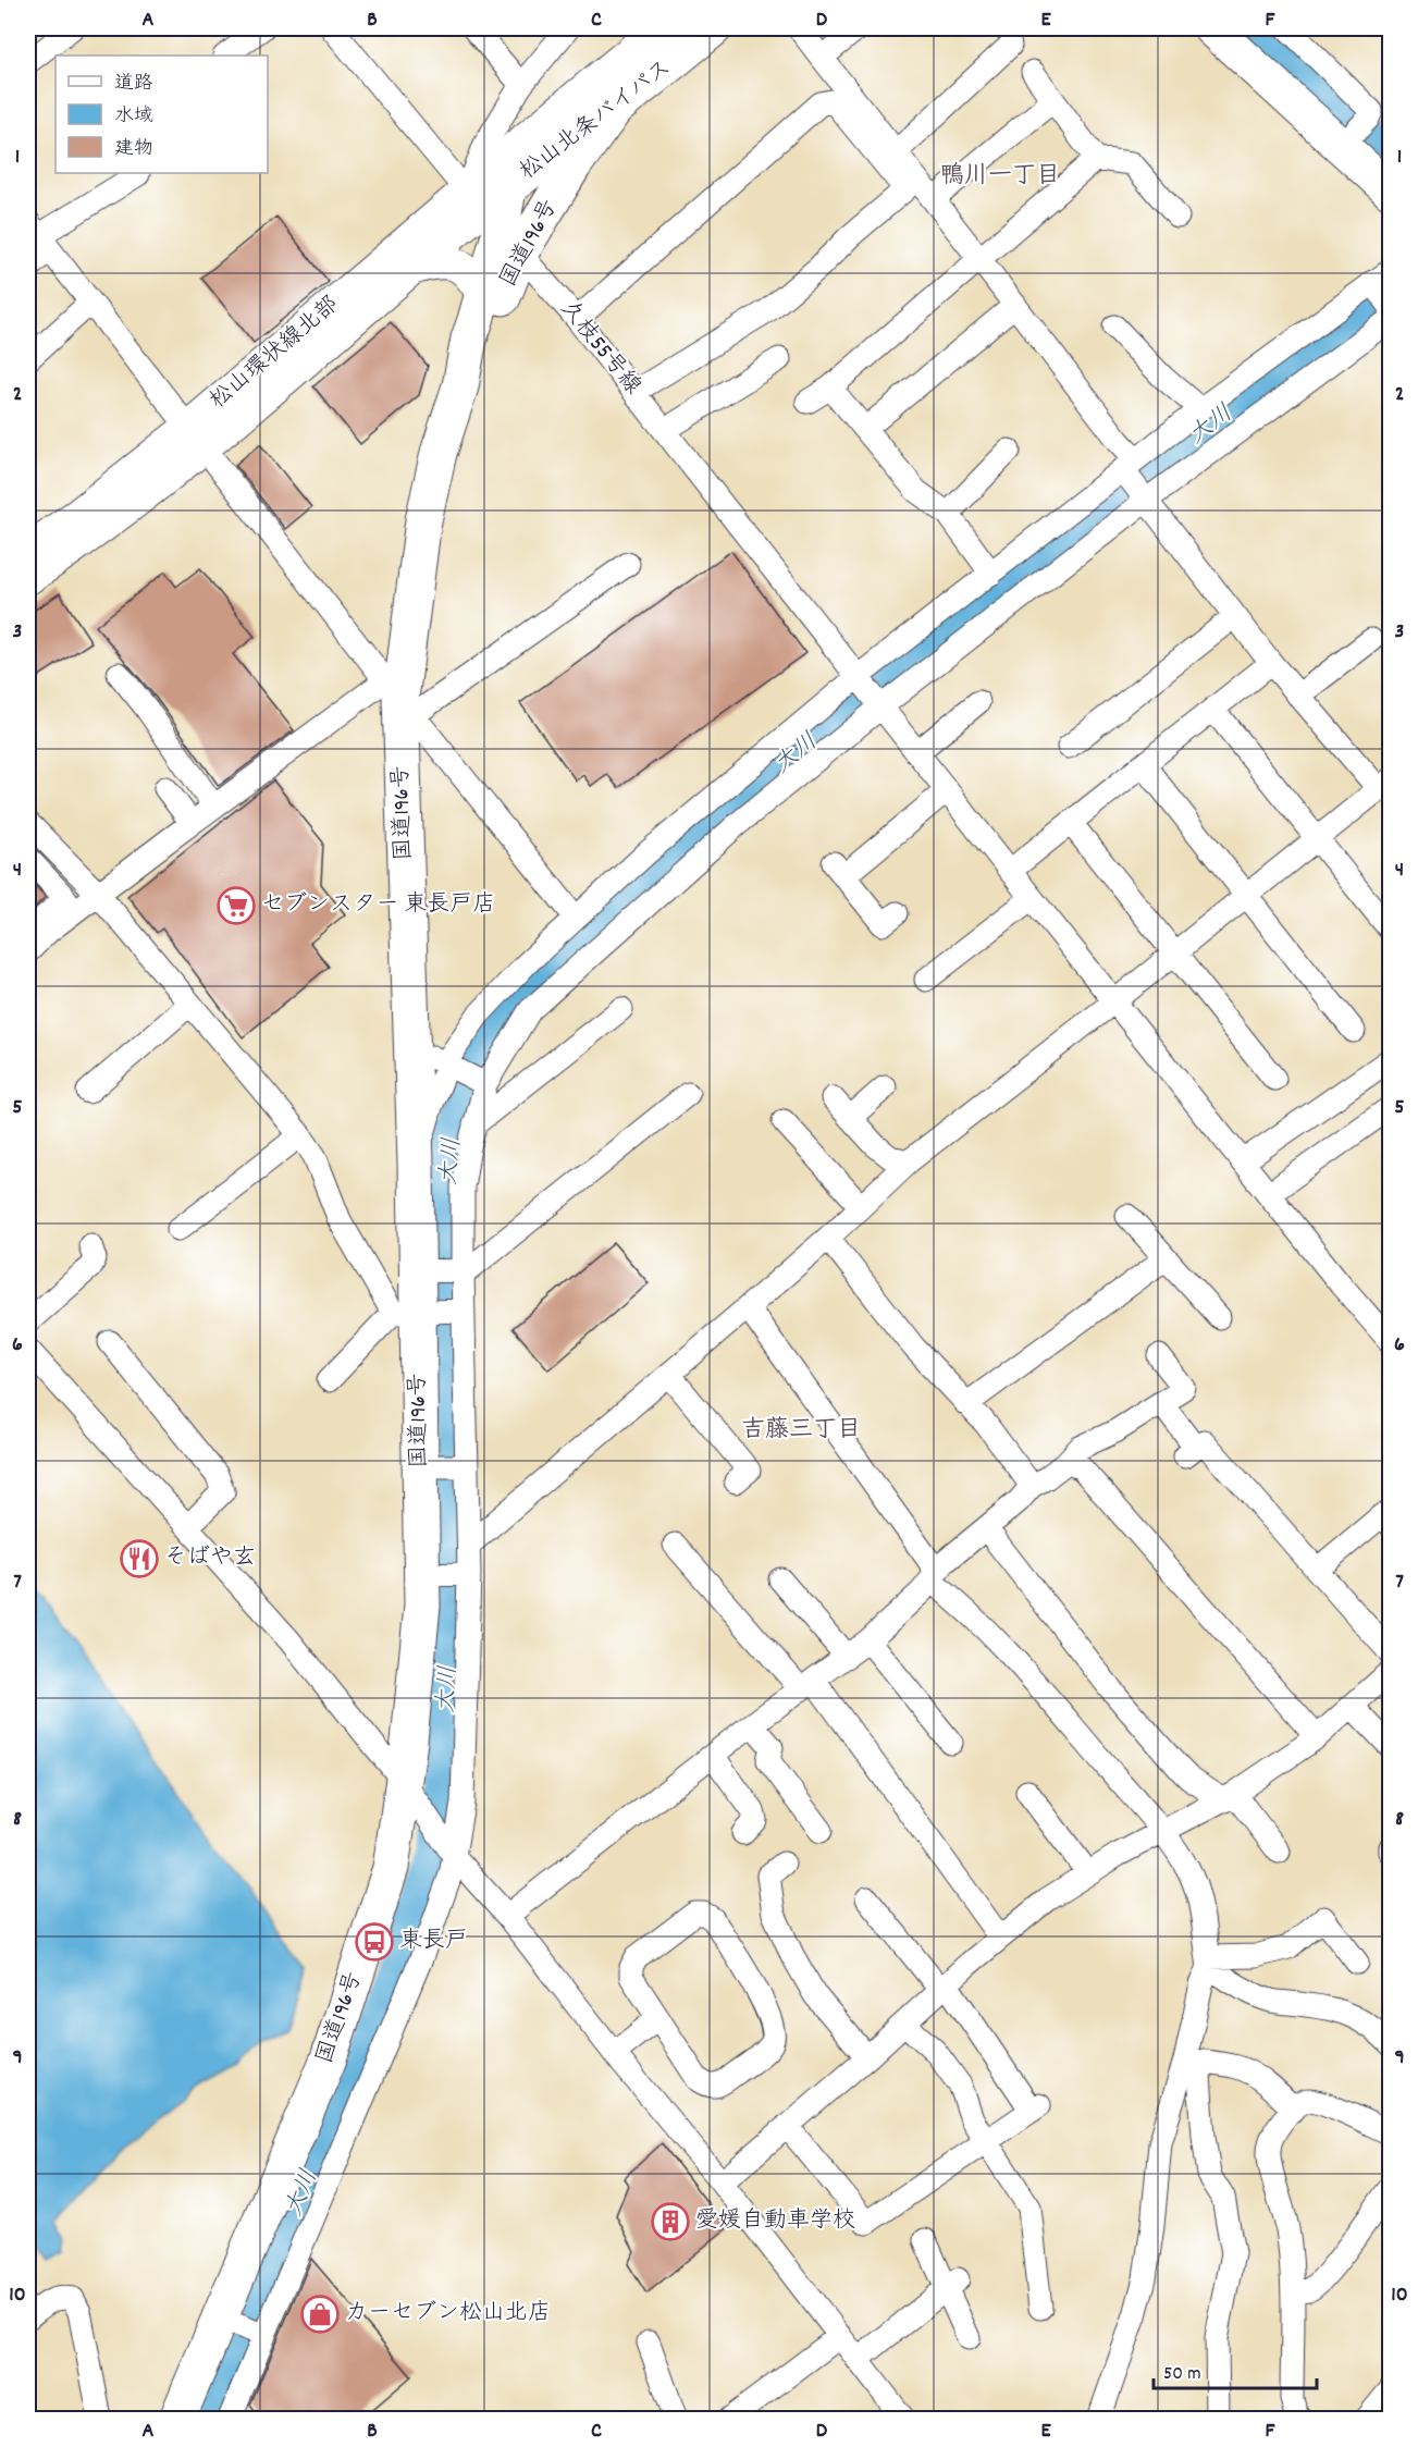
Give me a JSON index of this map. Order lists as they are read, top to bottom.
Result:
{
  "streets": {
    "main road": ["松山北条バイパス", "国道196号"],
    "street": ["久枝55号線", "松山環状線北部"]
  },
  "crossings": [
    ["松山北条バイパス", "国道196号"],
    ["松山北条バイパス", "久枝55号線"],
    ["松山北条バイパス", "松山環状線北部"],
    ["国道196号", "久枝55号線"],
    ["国道196号", "松山環状線北部"],
    ["久枝55号線", "松山環状線北部"]
  ],
  "districts": ["鴨川一丁目", "吉藤三丁目"],
  "water": ["大川"],
  "places": {
    "supermarket": ["セブンスター 東長戸店"],
    "restaurant": ["そばや玄"],
    "bus stop": ["東長戸"],
    "building": ["愛媛自動車学校"],
    "shop": ["カーセブン松山北店"]
  },
  "legend": ["道路", "水域", "建物"],
  "scale_bar": "50 m",
  "grid": {
    "columns": [
      "A",
      "B",
      "C",
      "D",
      "E",
      "F"
    ],
    "rows": [
      "1",
      "2",
      "3",
      "4",
      "5",
      "6",
      "7",
      "8",
      "9",
      "10"
    ]
  }
}
